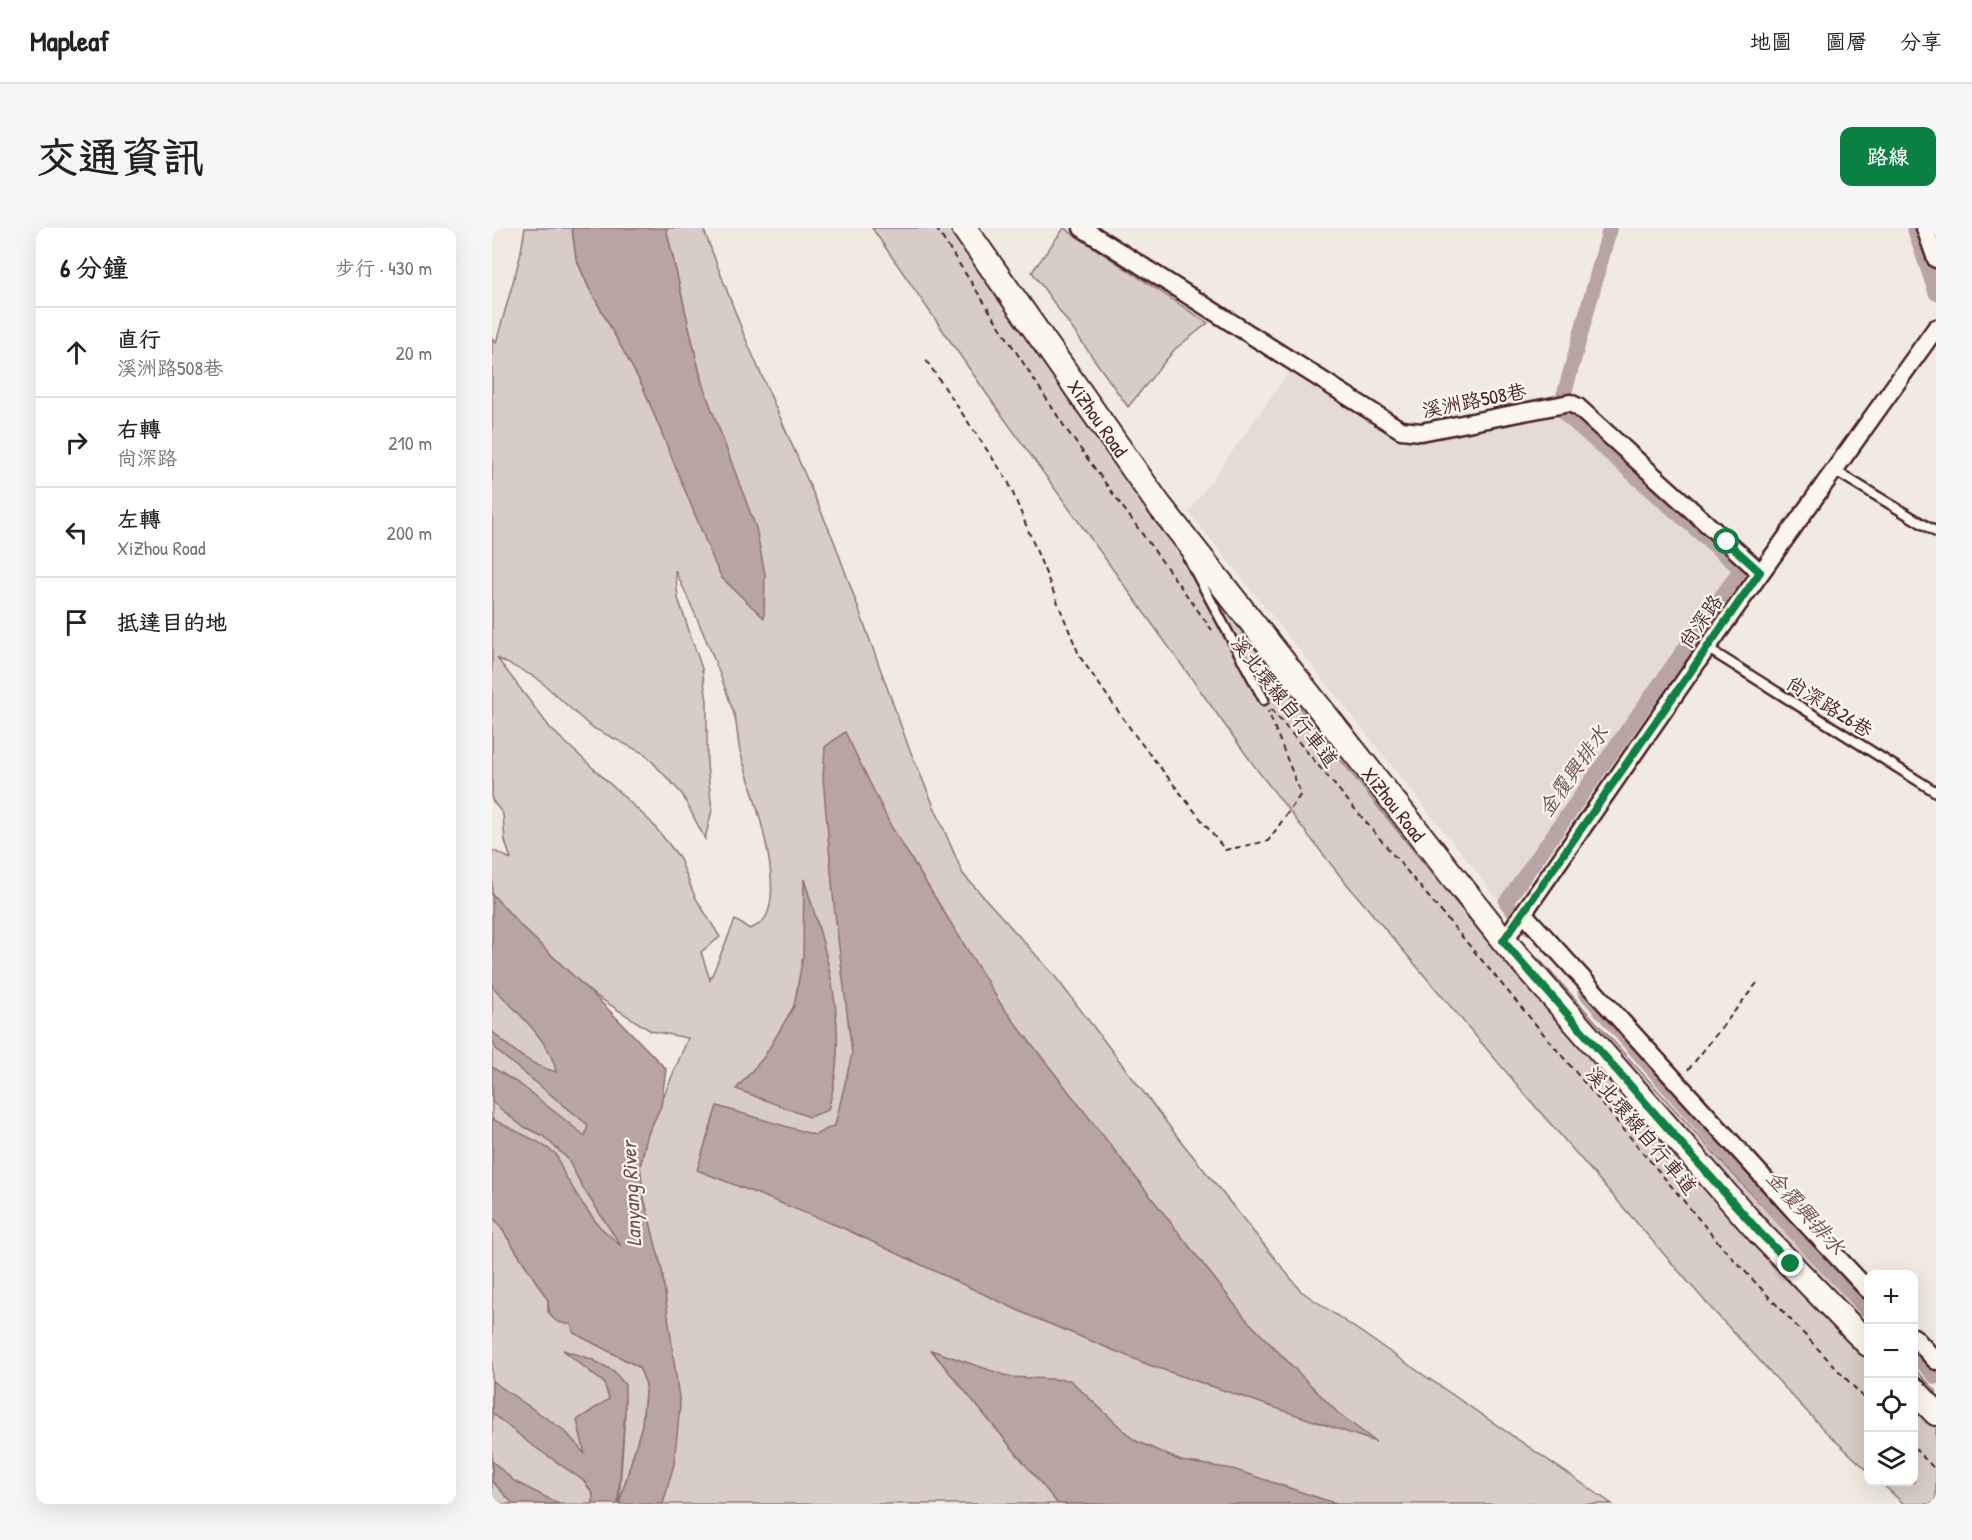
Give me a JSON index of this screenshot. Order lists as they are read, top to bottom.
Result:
{
  "streets": {
    "street": ["溪洲路508巷", "XiZhou Road", "尚深路"],
    "lane": ["尚深路26巷"],
    "path": ["溪北環線自行車道"]
  },
  "crossings": [
    ["溪洲路508巷", "尚深路"],
    ["XiZhou Road", "尚深路"],
    ["尚深路", "尚深路26巷"]
  ],
  "water": ["金覆興排水", "Lanyang River"],
  "page": {
    "header": "Mapleaf",
    "nav": ["地圖", "圖層", "分享"],
    "buttons": "路線",
    "title": "交通資訊",
    "heading": ["6 分鐘", "步行 · 430 m"],
    "list": [
      ["直行", "溪洲路508巷", "20 m"],
      ["右轉", "尚深路", "210 m"],
      ["左轉", "XiZhou Road", "200 m"],
      "抵達目的地"
    ],
    "map_buttons": ["+", "−"]
  }
}
